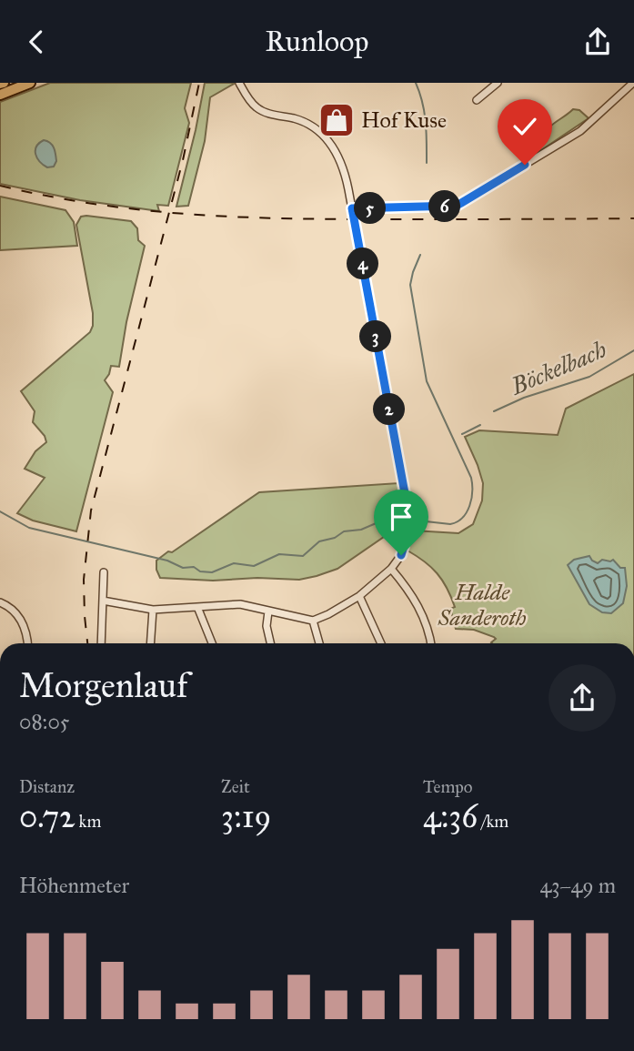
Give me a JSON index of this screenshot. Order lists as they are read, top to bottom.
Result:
{
  "water": ["Böckelbach"],
  "parks": ["Halde Sanderoth"],
  "places": {
    "shop": ["Hof Kuse"]
  },
  "page": {
    "header": "Runloop",
    "pins": [
      "6",
      "5",
      "4",
      "3",
      "2"
    ],
    "heading": ["Morgenlauf", "08:05"],
    "stats": [
      ["Distanz", "0.72 km"],
      ["Zeit", "3:19"],
      ["Tempo", "4:36 /km"]
    ],
    "chart": ["Höhenmeter", "43–49 m"]
  }
}
